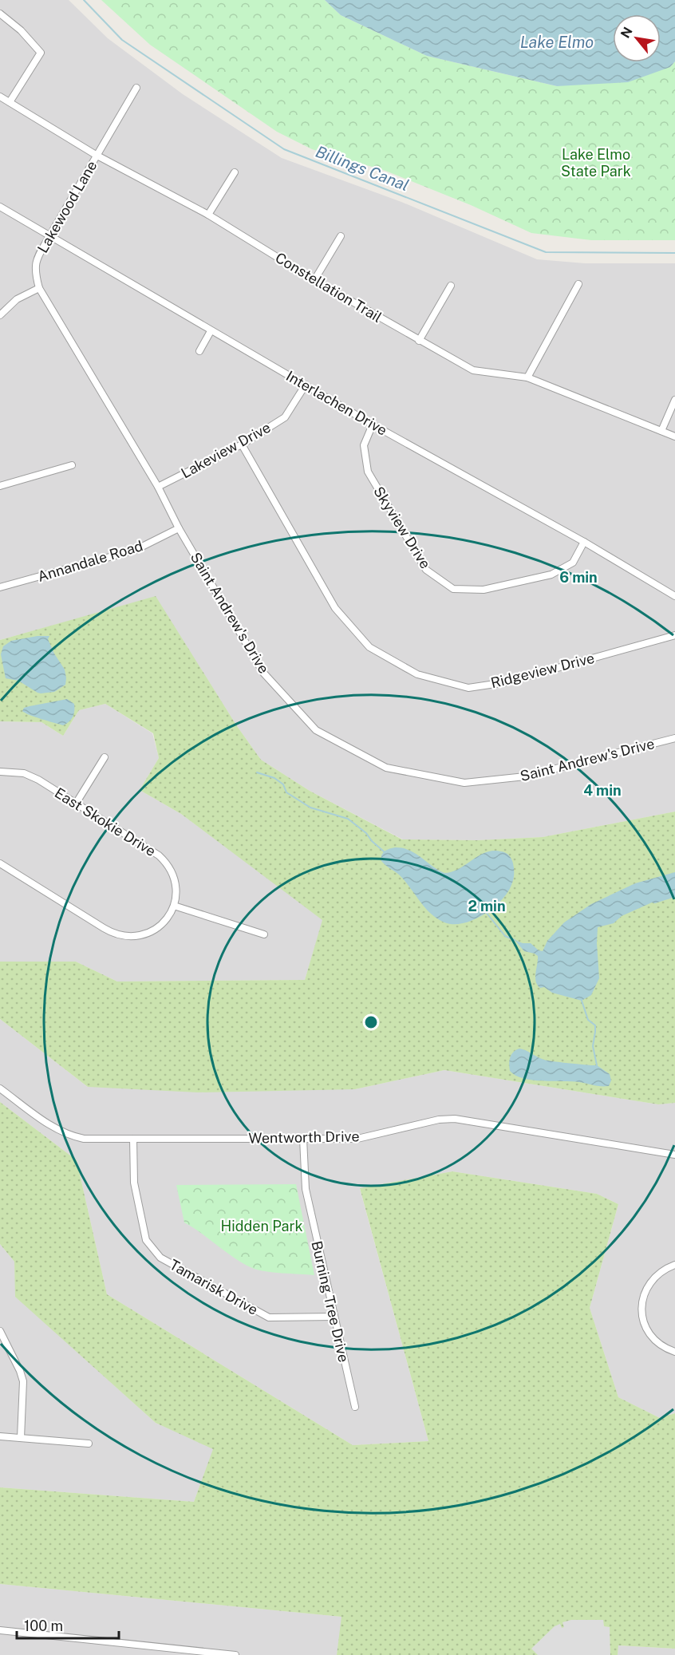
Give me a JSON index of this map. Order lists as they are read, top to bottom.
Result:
{
  "streets": {
    "street": [
      "Lakewood Lane",
      "Constellation Trail",
      "Interlachen Drive",
      "Lakeview Drive",
      "Skyview Drive",
      "Annandale Road",
      "Saint Andrew's Drive",
      "Ridgeview Drive",
      "East Skokie Drive",
      "Wentworth Drive",
      "Tamarisk Drive",
      "Burning Tree Drive"
    ]
  },
  "crossings": [
    ["Lakewood Lane", "Constellation Trail"],
    ["Lakewood Lane", "Interlachen Drive"],
    ["Lakewood Lane", "Saint Andrew's Drive"],
    ["Interlachen Drive", "Lakeview Drive"],
    ["Interlachen Drive", "Skyview Drive"],
    ["Lakeview Drive", "Saint Andrew's Drive"],
    ["Lakeview Drive", "Ridgeview Drive"],
    ["Annandale Road", "Saint Andrew's Drive"],
    ["Wentworth Drive", "Tamarisk Drive"],
    ["Wentworth Drive", "Burning Tree Drive"],
    ["Tamarisk Drive", "Burning Tree Drive"]
  ],
  "water": ["Lake Elmo", "Billings Canal"],
  "parks": ["Lake Elmo State Park", "Hidden Park"],
  "scale_bar": "100 m",
  "north": "top left",
  "rings": ["6 min", "4 min", "2 min"]
}
